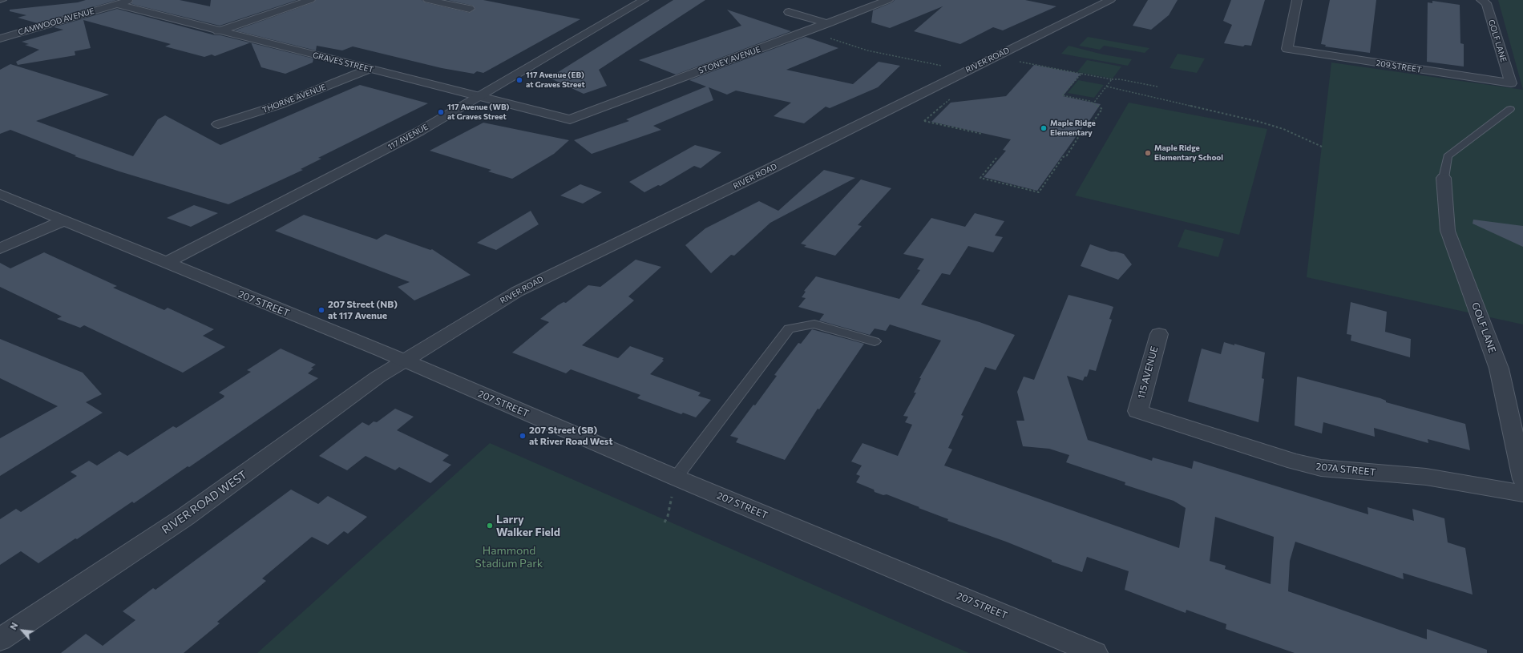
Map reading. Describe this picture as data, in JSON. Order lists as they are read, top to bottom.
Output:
{
  "streets": {
    "street": [
      "CAMWOOD AVENUE",
      "GOLF LANE",
      "STONEY AVENUE",
      "RIVER ROAD",
      "GRAVES STREET",
      "209 STREET",
      "THORNE AVENUE",
      "117 AVENUE",
      "207 STREET",
      "115 AVENUE",
      "207A STREET",
      "RIVER ROAD WEST"
    ]
  },
  "crossings": [
    ["CAMWOOD AVENUE", "GRAVES STREET"],
    ["GOLF LANE", "209 STREET"],
    ["STONEY AVENUE", "GRAVES STREET"],
    ["RIVER ROAD", "207 STREET"],
    ["RIVER ROAD", "RIVER ROAD WEST"],
    ["GRAVES STREET", "THORNE AVENUE"],
    ["GRAVES STREET", "117 AVENUE"],
    ["117 AVENUE", "207 STREET"],
    ["207 STREET", "RIVER ROAD WEST"],
    ["115 AVENUE", "207A STREET"]
  ],
  "parks": ["Hammond Stadium Park"],
  "places": [
    "117 Avenue (EB) at Graves Street",
    "117 Avenue (WB) at Graves Street",
    "Maple Ridge Elementary",
    "Maple Ridge Elementary School",
    "207 Street (NB) at 117 Avenue",
    "207 Street (SB) at River Road West",
    "Larry Walker Field"
  ],
  "north": "top left"
}
